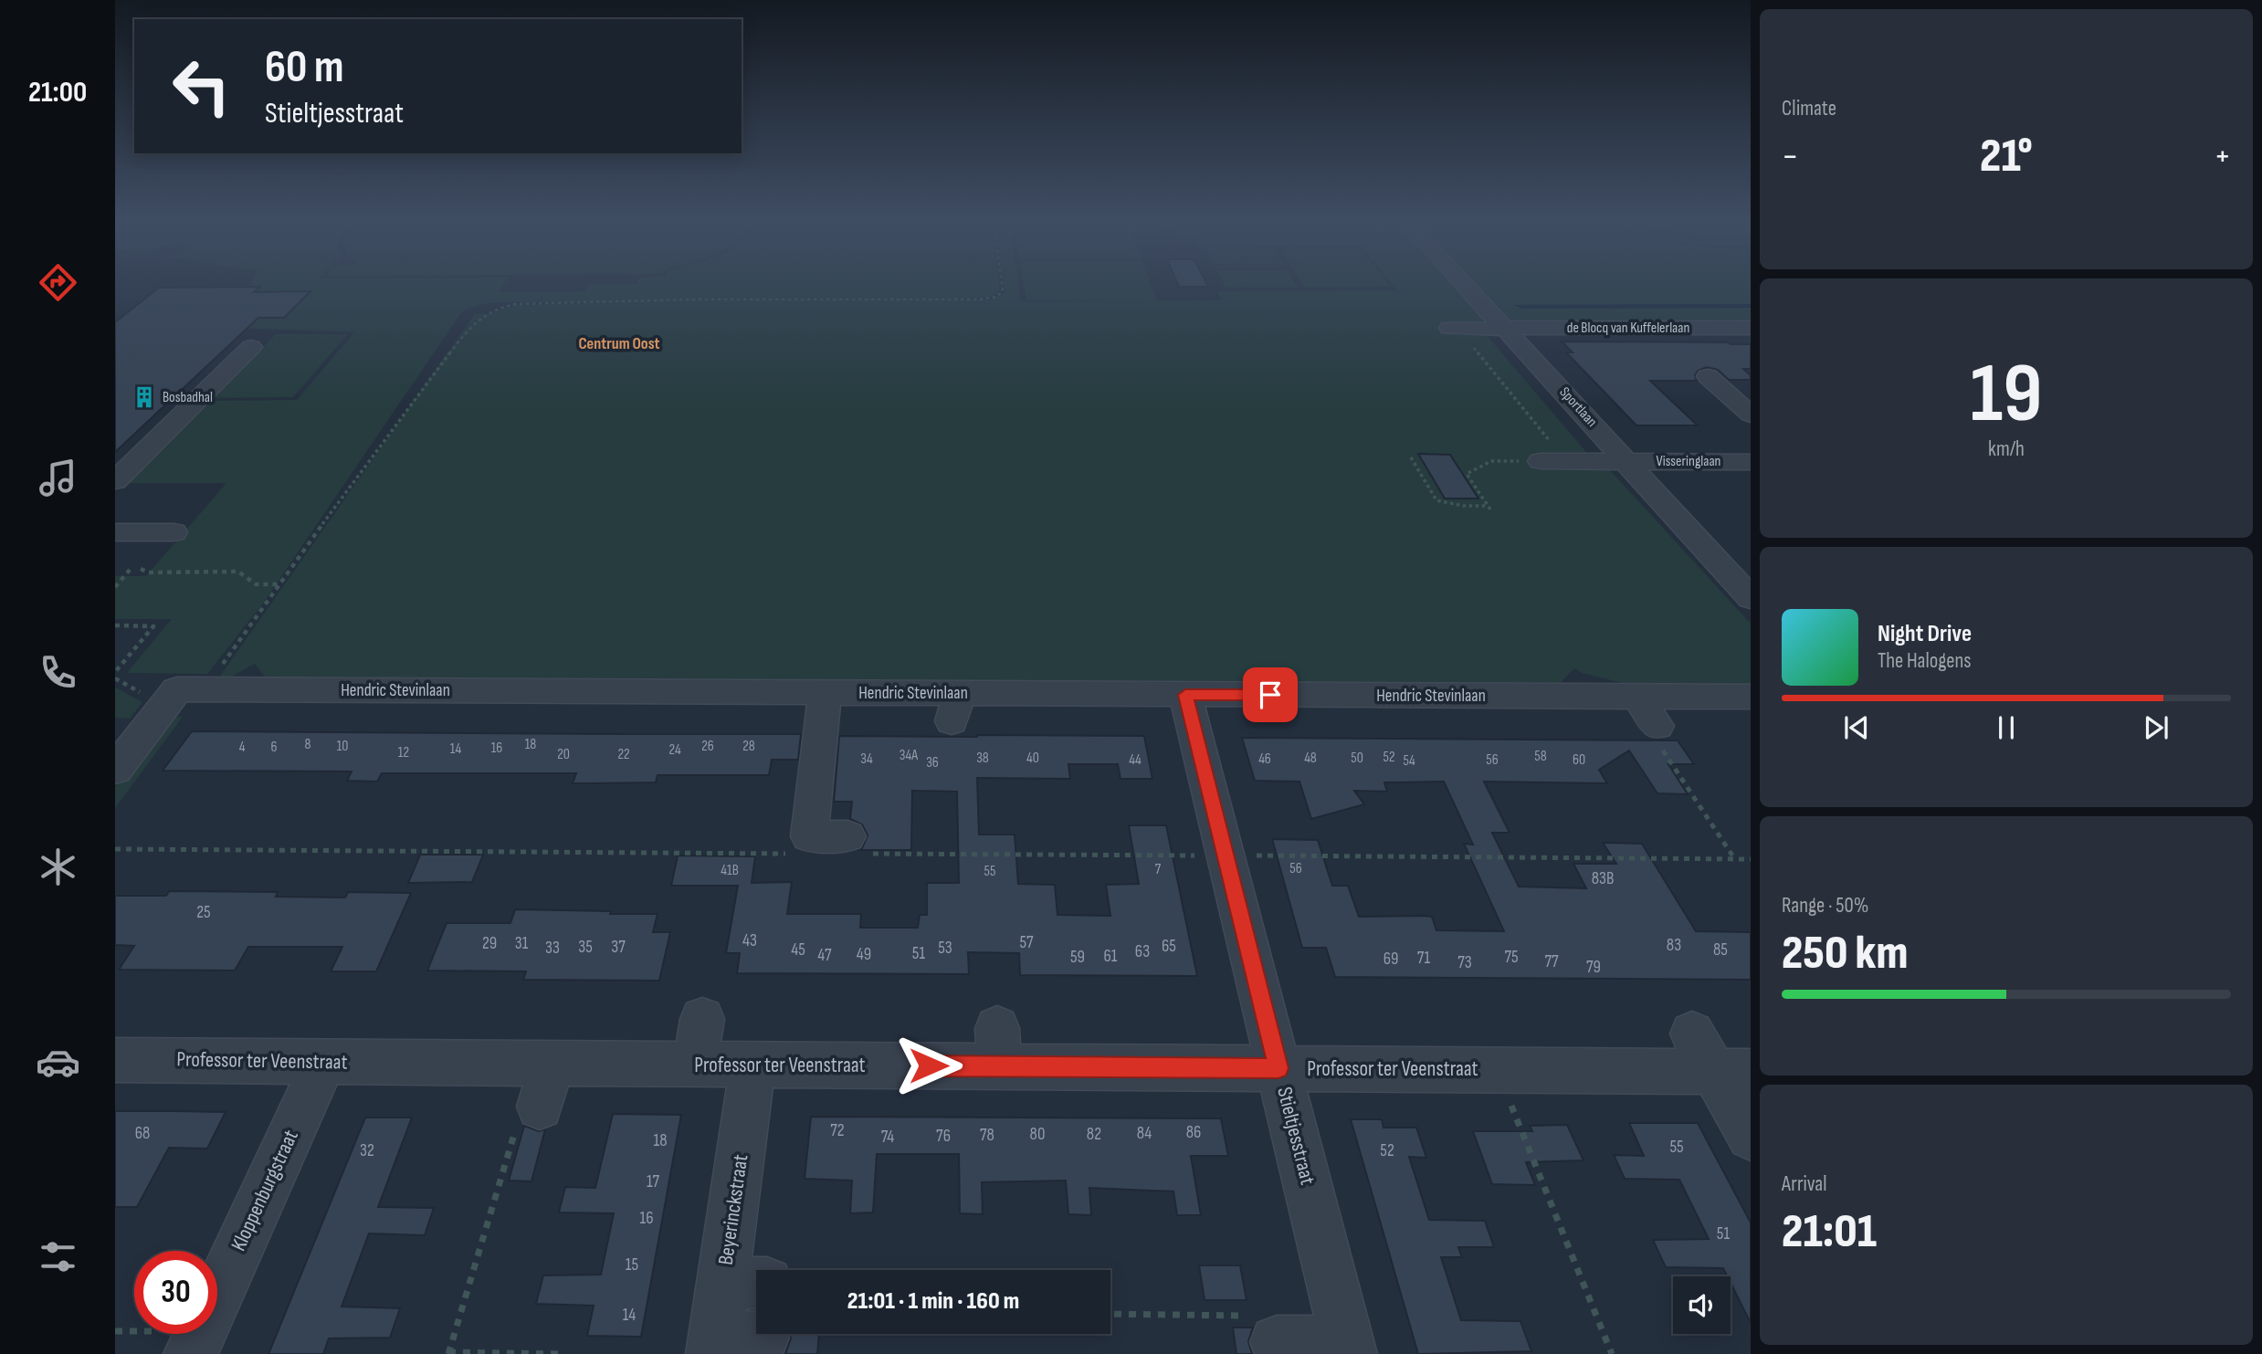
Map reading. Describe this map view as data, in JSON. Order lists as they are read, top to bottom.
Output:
{
  "streets": {
    "street": [
      "de Blocq van Kuffelerlaan",
      "Sportlaan",
      "Visseringlaan",
      "Hendric Stevinlaan",
      "Professor ter Veenstraat",
      "Stieltjesstraat",
      "Kloppenburgstraat",
      "Beyerinckstraat"
    ]
  },
  "crossings": [
    ["de Blocq van Kuffelerlaan", "Sportlaan"],
    ["Sportlaan", "Visseringlaan"],
    ["Hendric Stevinlaan", "Stieltjesstraat"],
    ["Professor ter Veenstraat", "Stieltjesstraat"],
    ["Professor ter Veenstraat", "Kloppenburgstraat"],
    ["Professor ter Veenstraat", "Beyerinckstraat"]
  ],
  "districts": ["Centrum Oost"],
  "places": {
    "building": ["Bosbadhal"]
  },
  "house_numbers": [
    "8",
    "18",
    "10",
    "26",
    "28",
    "4",
    "6",
    "16",
    "14",
    "24",
    "12",
    "20",
    "22",
    "34A",
    "58",
    "52",
    "38",
    "40",
    "48",
    "50",
    "34",
    "46",
    "44",
    "56",
    "60",
    "54",
    "36",
    "56",
    "7",
    "41B",
    "55",
    "83B",
    "25",
    "43",
    "57",
    "29",
    "31",
    "83",
    "65",
    "35",
    "37",
    "33",
    "53",
    "45",
    "85",
    "63",
    "51",
    "49",
    "47",
    "61",
    "59",
    "75",
    "71",
    "69",
    "77",
    "73",
    "79",
    "72",
    "86",
    "68",
    "84",
    "80",
    "82",
    "78",
    "76",
    "74",
    "18",
    "55",
    "32",
    "52",
    "17",
    "16",
    "51",
    "15",
    "14"
  ],
  "page": {
    "tabs": "21:00",
    "tile": [
      "Climate",
      ["19", "km/h"],
      ["Range · 50%", "250 km"],
      ["Arrival", "21:01"]
    ],
    "turn": ["60 m", "Stieltjesstraat"],
    "heat": ["−", "21°", "+"],
    "song": ["Night Drive", "The Halogens"],
    "limit": "30",
    "trip": "21:01 · 1 min · 160 m"
  }
}
